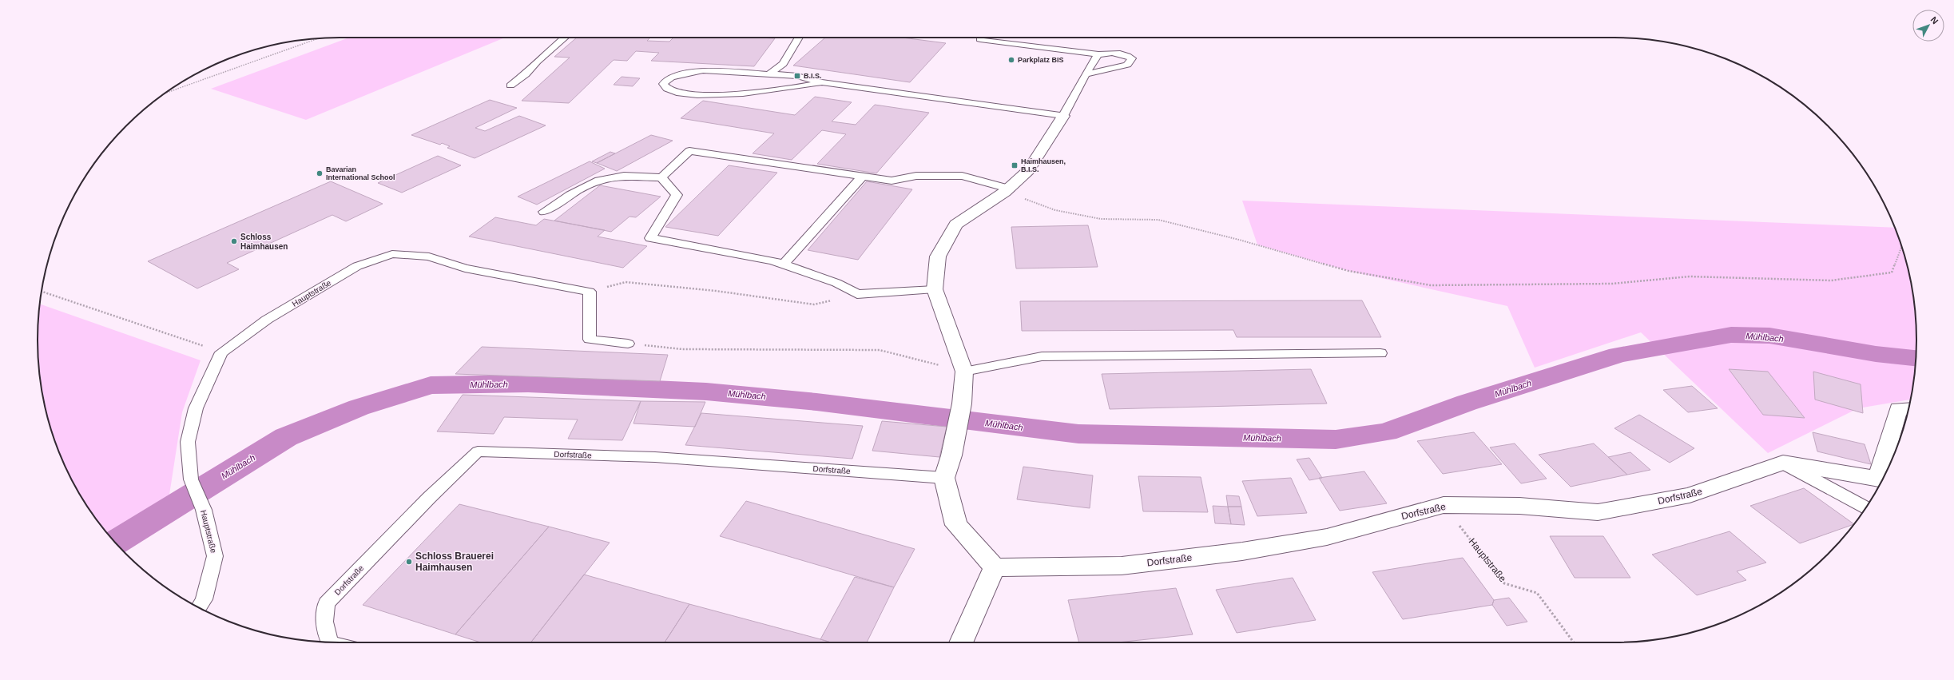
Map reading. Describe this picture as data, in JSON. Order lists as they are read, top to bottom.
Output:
{
  "streets": {
    "street": ["Dorfstraße"],
    "lane": ["Hauptstraße"]
  },
  "crossings": [
    ["Hauptstraße", "Dorfstraße"]
  ],
  "water": ["Mühlbach"],
  "places": {
    "other": [
      "Parkplatz BIS",
      "Bavarian International School",
      "Schloss Haimhausen",
      "Schloss Brauerei Haimhausen"
    ],
    "transit": ["B.I.S.", "Haimhausen, B.I.S."]
  },
  "north": "top right"
}
